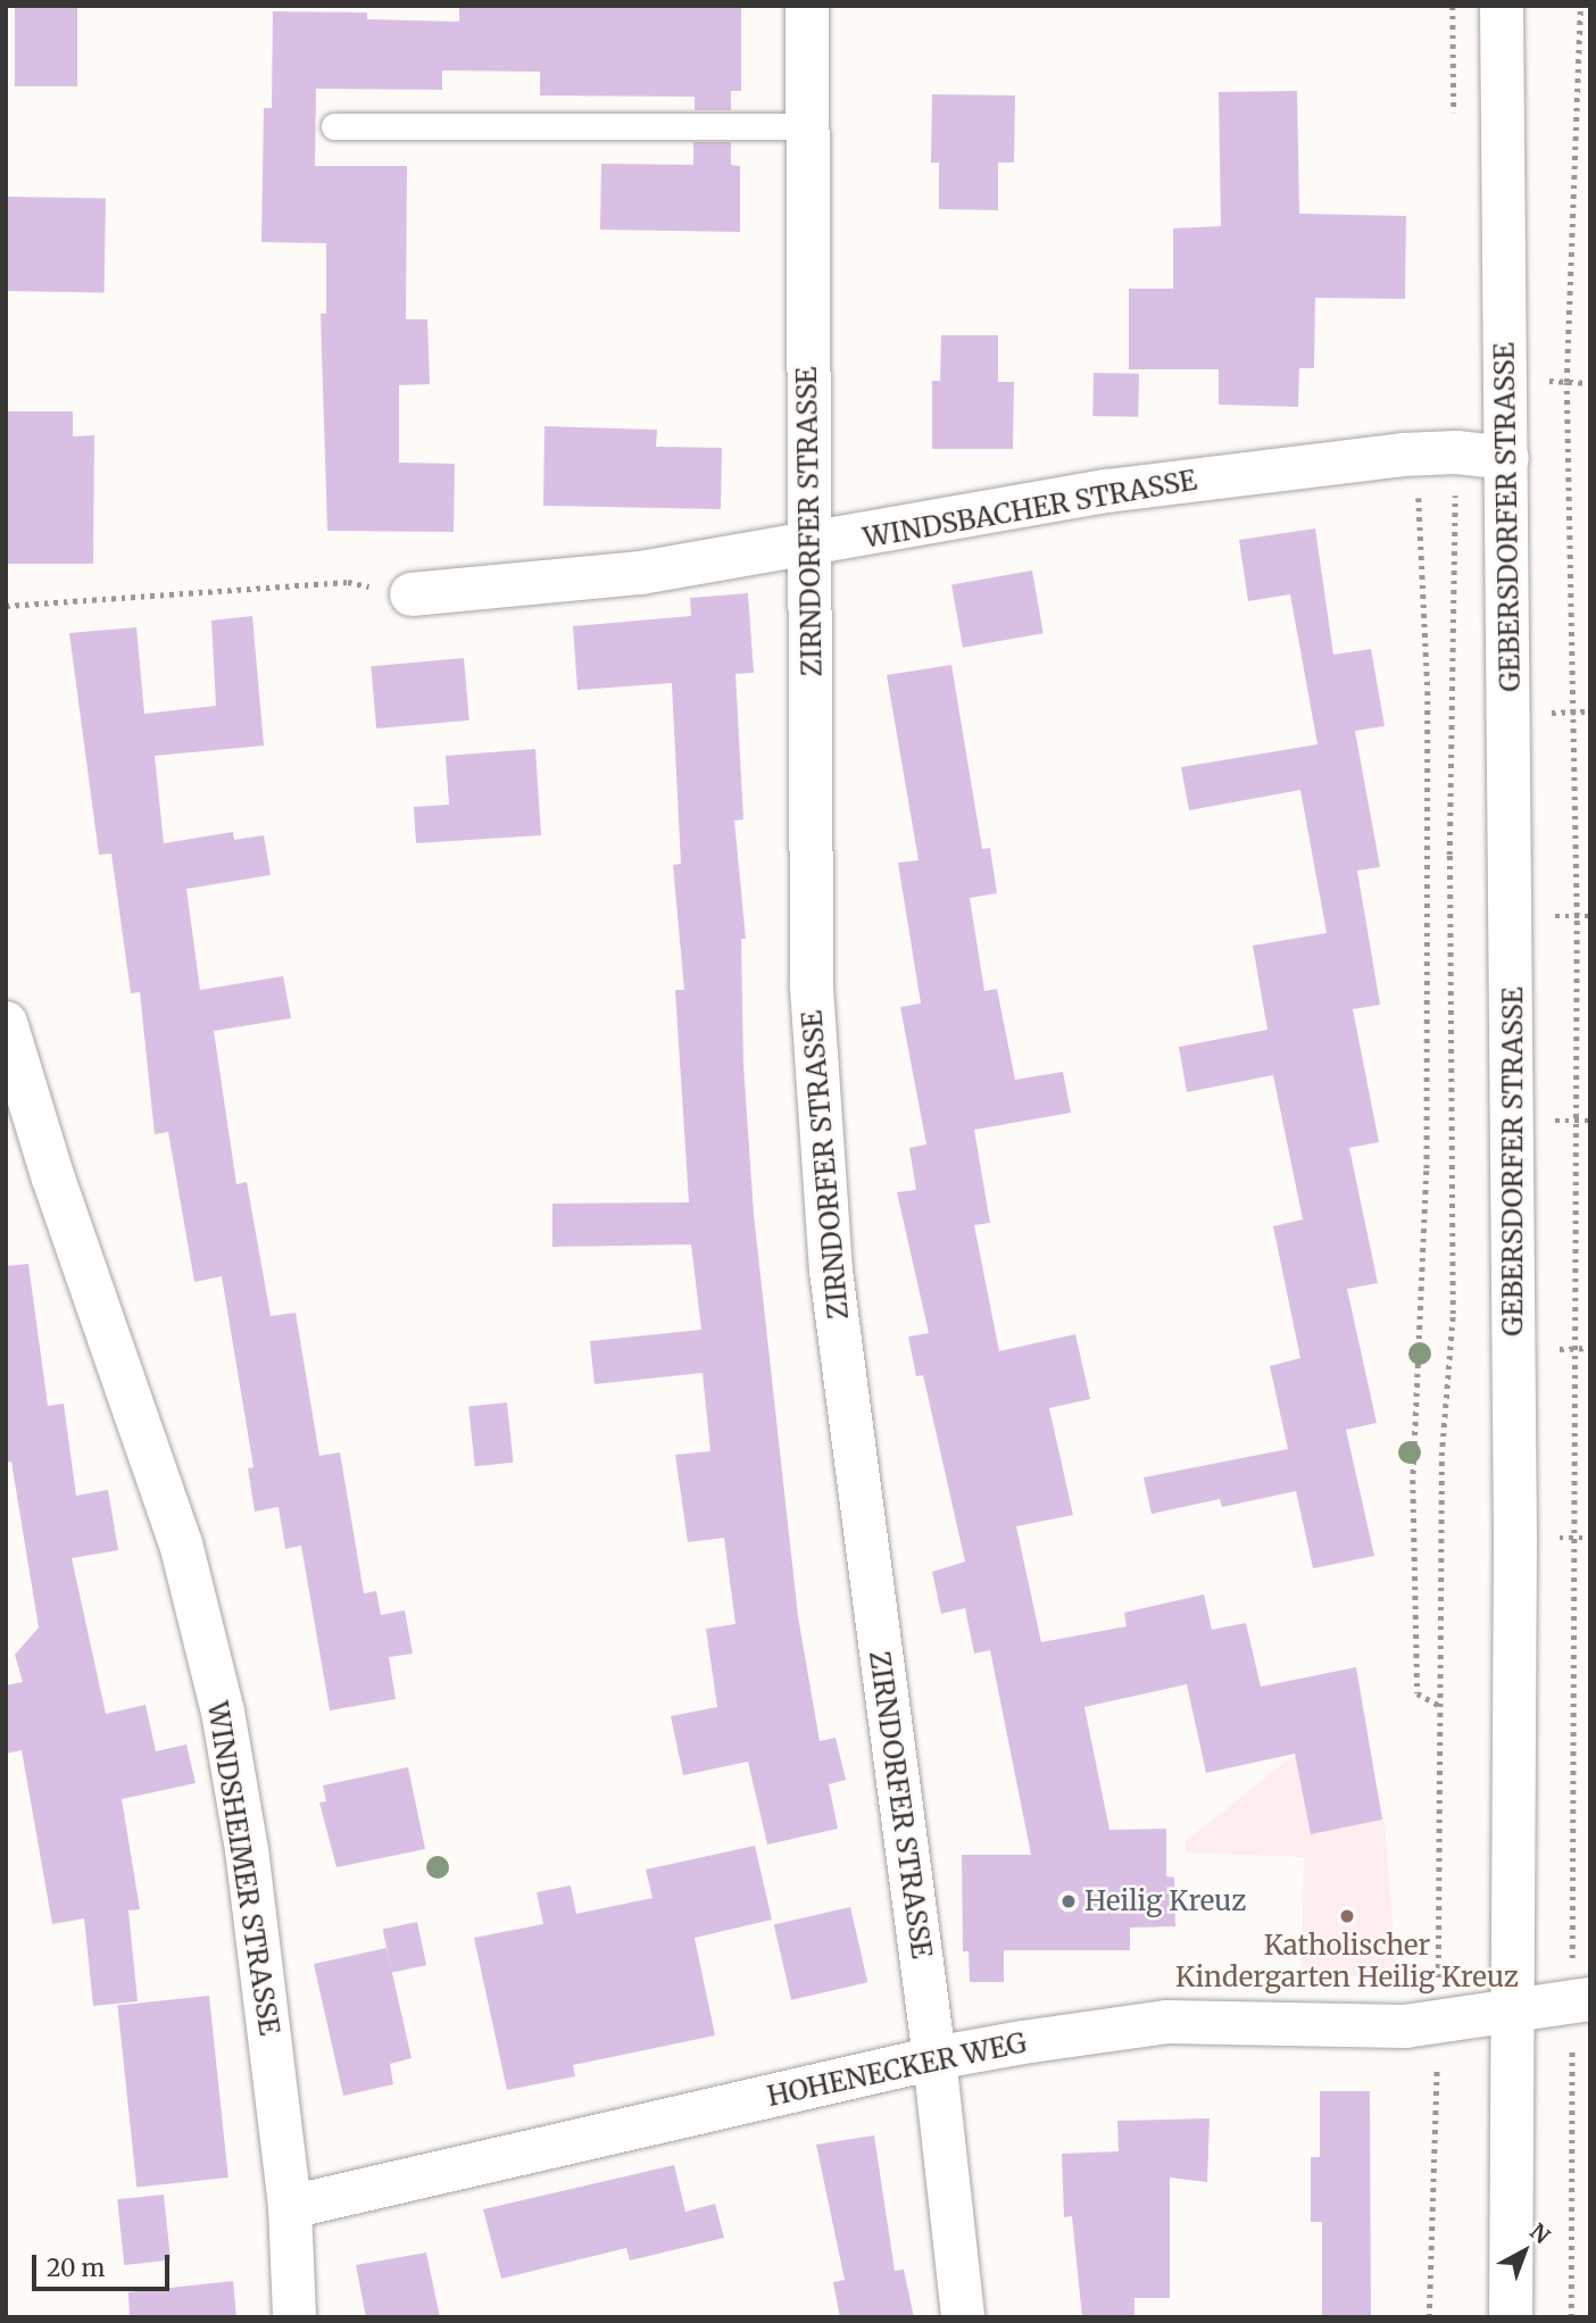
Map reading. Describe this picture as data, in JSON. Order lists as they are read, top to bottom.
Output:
{
  "streets": {
    "street": [
      "WINDSBACHER STRASSE",
      "GEBERSDORFER STRASSE",
      "ZIRNDORFER STRASSE",
      "WINDSHEIMER STRASSE",
      "HOHENECKER WEG"
    ]
  },
  "crossings": [
    ["WINDSBACHER STRASSE", "GEBERSDORFER STRASSE"],
    ["WINDSBACHER STRASSE", "ZIRNDORFER STRASSE"],
    ["GEBERSDORFER STRASSE", "HOHENECKER WEG"],
    ["ZIRNDORFER STRASSE", "HOHENECKER WEG"],
    ["WINDSHEIMER STRASSE", "HOHENECKER WEG"]
  ],
  "places": ["Heilig Kreuz", "Katholischer Kindergarten Heilig Kreuz"],
  "scale_bar": "20 m",
  "north": "top right"
}
